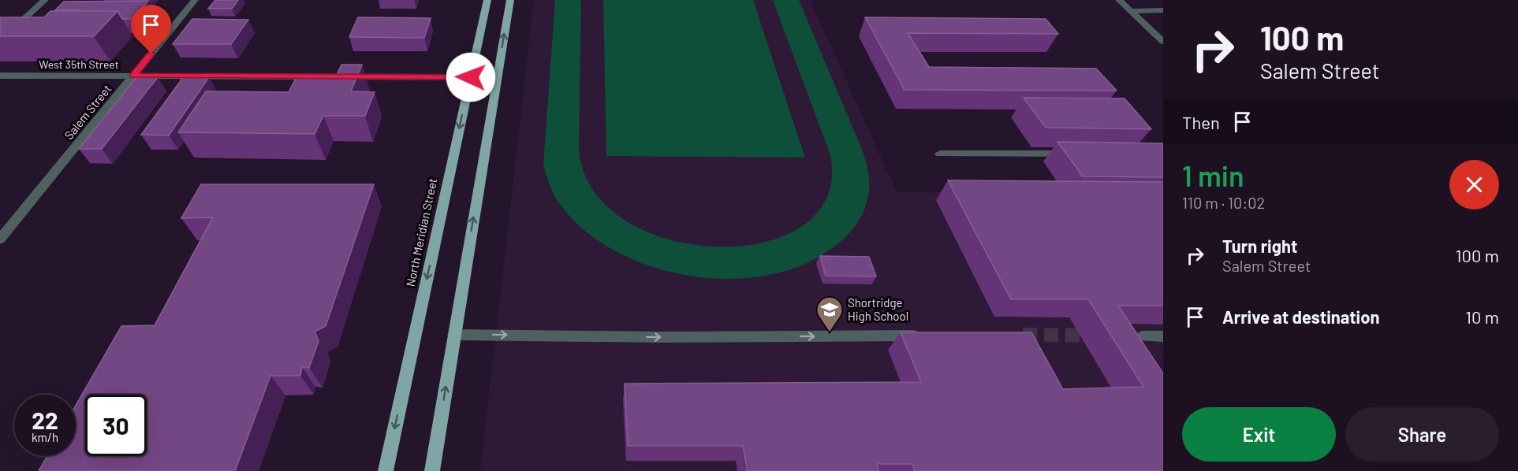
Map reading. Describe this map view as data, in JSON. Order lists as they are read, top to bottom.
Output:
{
  "streets": {
    "main road": ["North Meridian Street"],
    "street": ["West 35th Street", "Salem Street"]
  },
  "crossings": [
    ["West 35th Street", "Salem Street"],
    ["West 35th Street", "North Meridian Street"]
  ],
  "places": {
    "school or university": ["Shortridge High School"]
  },
  "page": {
    "turn": ["100 m", "Salem Street"],
    "then": "Then",
    "heading": ["1 min", "110 m · 10:02"],
    "list": [
      {
        "name": "Turn right",
        "note": "Salem Street",
        "value": "100 m"
      },
      {
        "name": "Arrive at destination",
        "value": "10 m"
      }
    ],
    "speed": "22 km/h",
    "limit": "30",
    "buttons": ["Exit", "Share"]
  }
}
